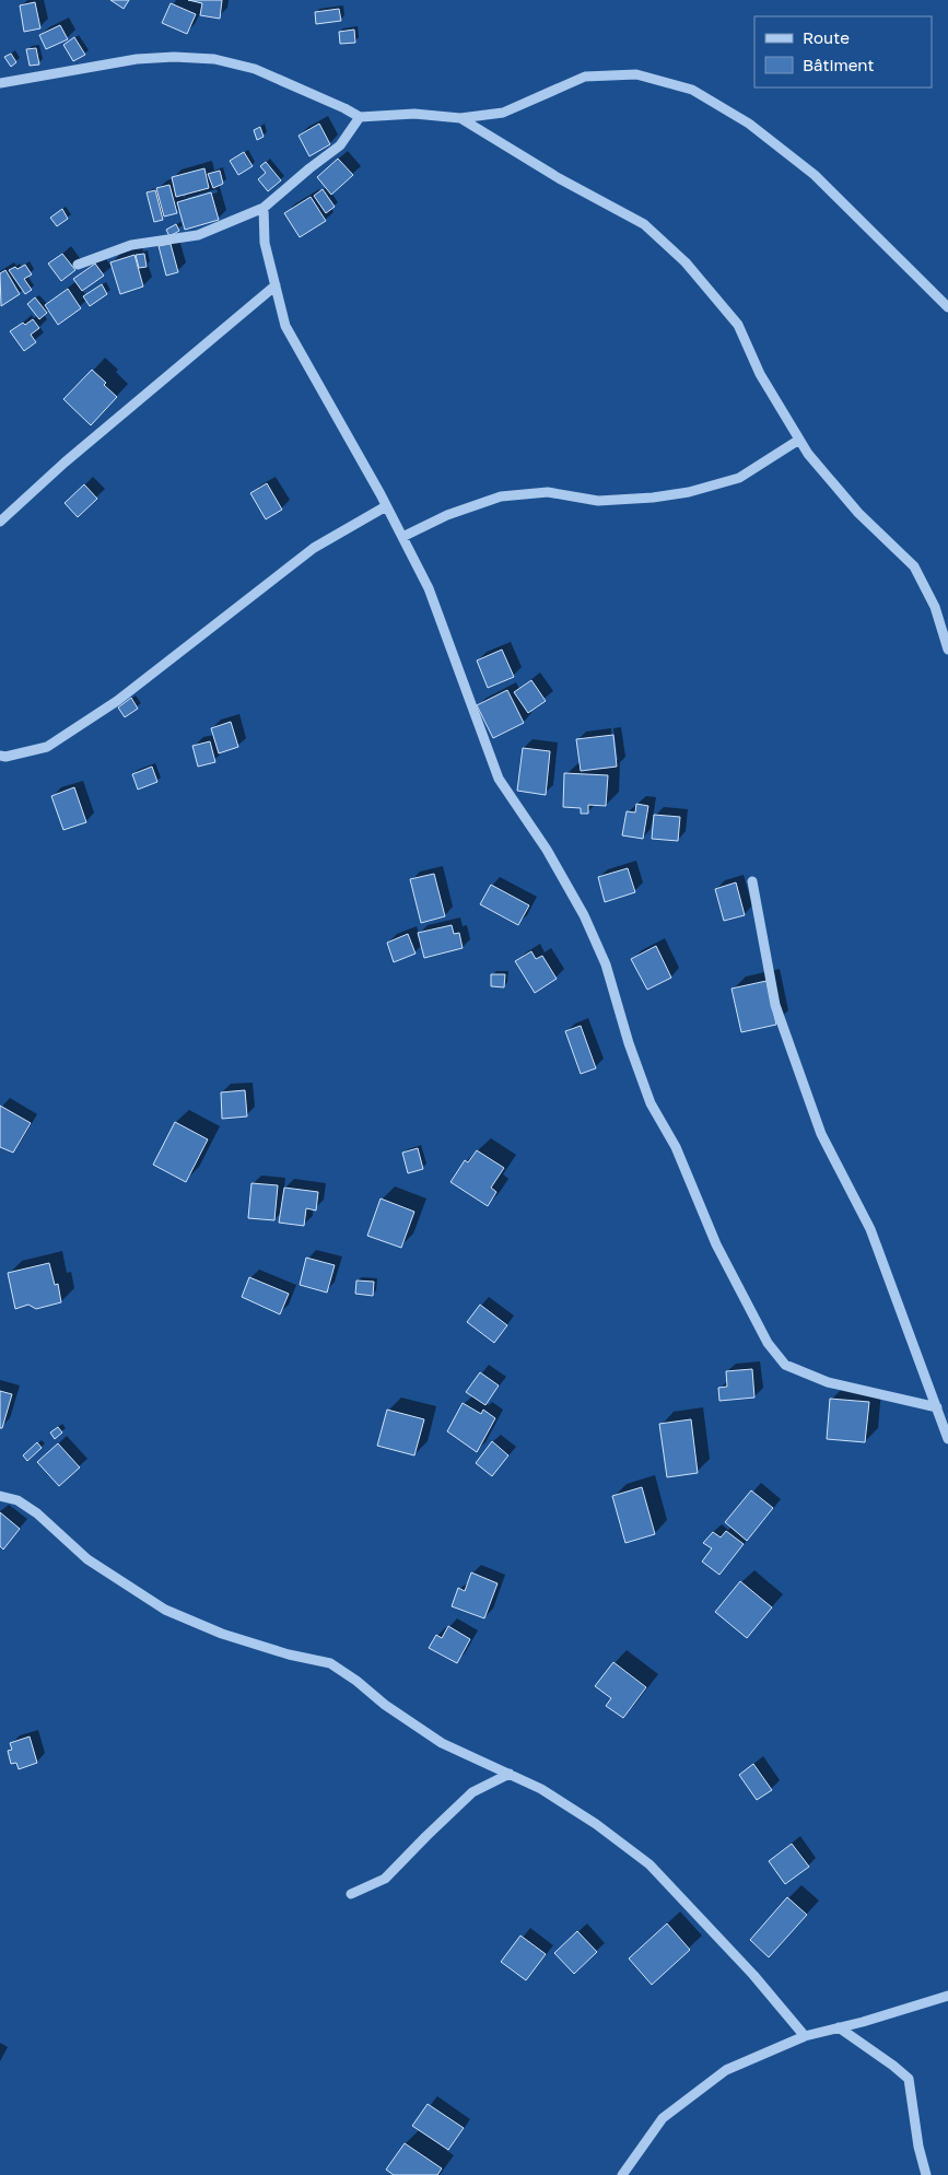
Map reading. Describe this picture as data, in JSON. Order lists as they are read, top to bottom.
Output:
{
  "legend": ["Route", "Bâtiment"]
}
